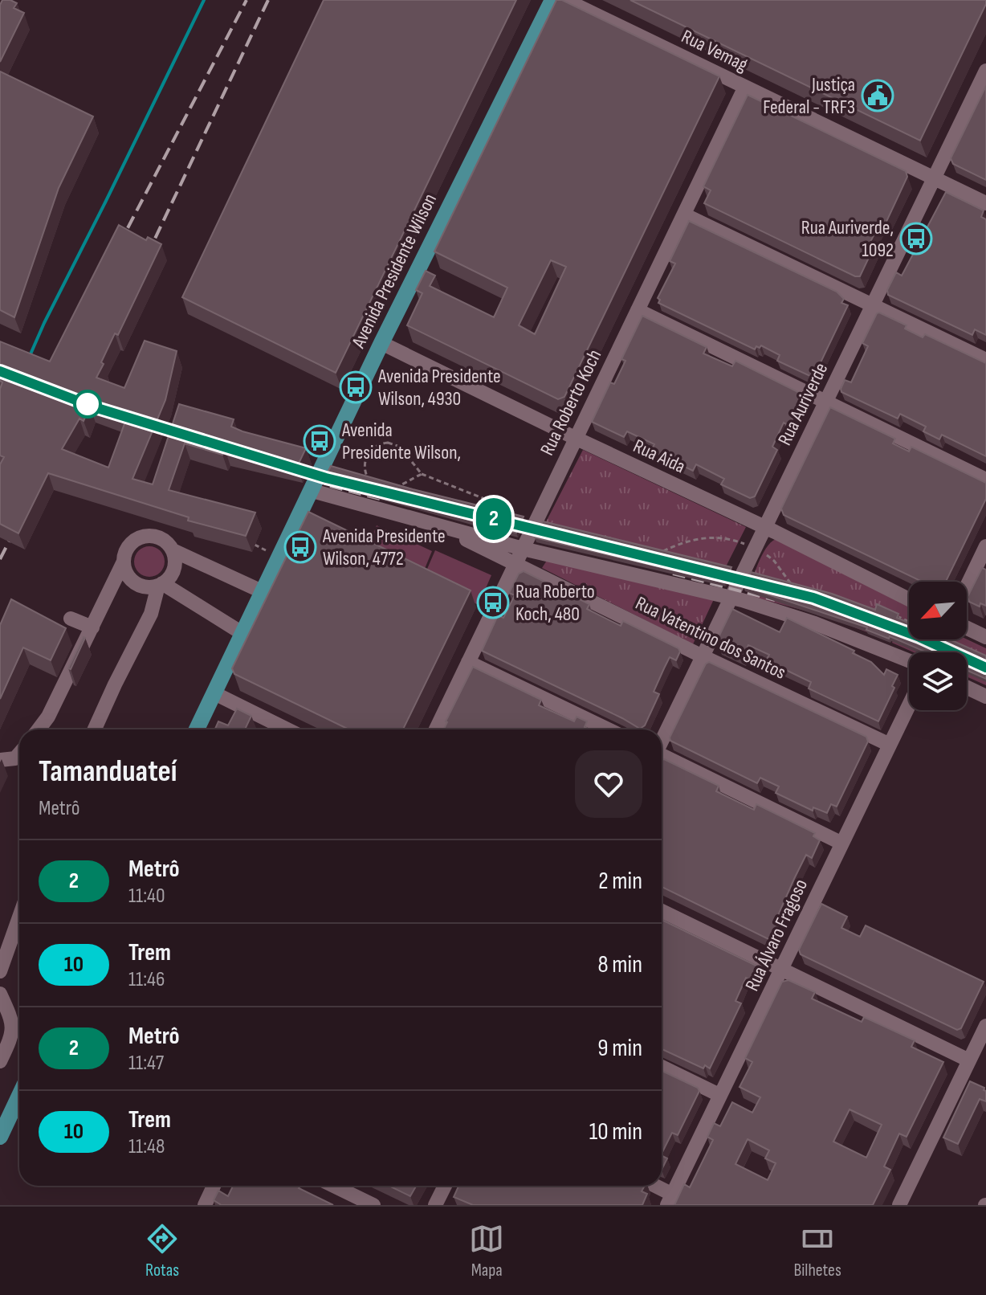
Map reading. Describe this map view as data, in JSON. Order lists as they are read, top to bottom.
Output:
{
  "streets": {
    "main road": ["Avenida Presidente Wilson"],
    "street": [
      "Rua Vemag",
      "Rua Roberto Koch",
      "Rua Auriverde",
      "Rua Aida",
      "Rua Vatentino dos Santos",
      "Rua Álvaro Fragoso"
    ]
  },
  "crossings": [
    ["Rua Vemag", "Rua Roberto Koch"],
    ["Rua Vemag", "Rua Auriverde"],
    ["Avenida Presidente Wilson", "Rua Aida"],
    ["Rua Roberto Koch", "Rua Aida"],
    ["Rua Roberto Koch", "Rua Vatentino dos Santos"],
    ["Rua Auriverde", "Rua Aida"],
    ["Rua Auriverde", "Rua Vatentino dos Santos"],
    ["Rua Vatentino dos Santos", "Rua Álvaro Fragoso"]
  ],
  "places": {
    "public building": ["Justiça Federal - TRF3"],
    "bus stop": [
      "Rua Auriverde, 1092",
      "Avenida Presidente Wilson, 4930",
      "Avenida Presidente Wilson,",
      "Avenida Presidente Wilson, 4772",
      "Rua Roberto Koch, 480"
    ]
  },
  "lines": ["metro line 2"],
  "north": "bottom left",
  "page": {
    "on_map": "2",
    "heading": ["Tamanduateí", "Metrô"],
    "list": [
      {
        "mark": "2",
        "name": "Metrô",
        "note": "11:40",
        "value": "2 min"
      },
      {
        "mark": "10",
        "name": "Trem",
        "note": "11:46",
        "value": "8 min"
      },
      {
        "mark": "2",
        "name": "Metrô",
        "note": "11:47",
        "value": "9 min"
      },
      {
        "mark": "10",
        "name": "Trem",
        "note": "11:48",
        "value": "10 min"
      }
    ],
    "tabs": ["Rotas", "Mapa", "Bilhetes"]
  }
}
